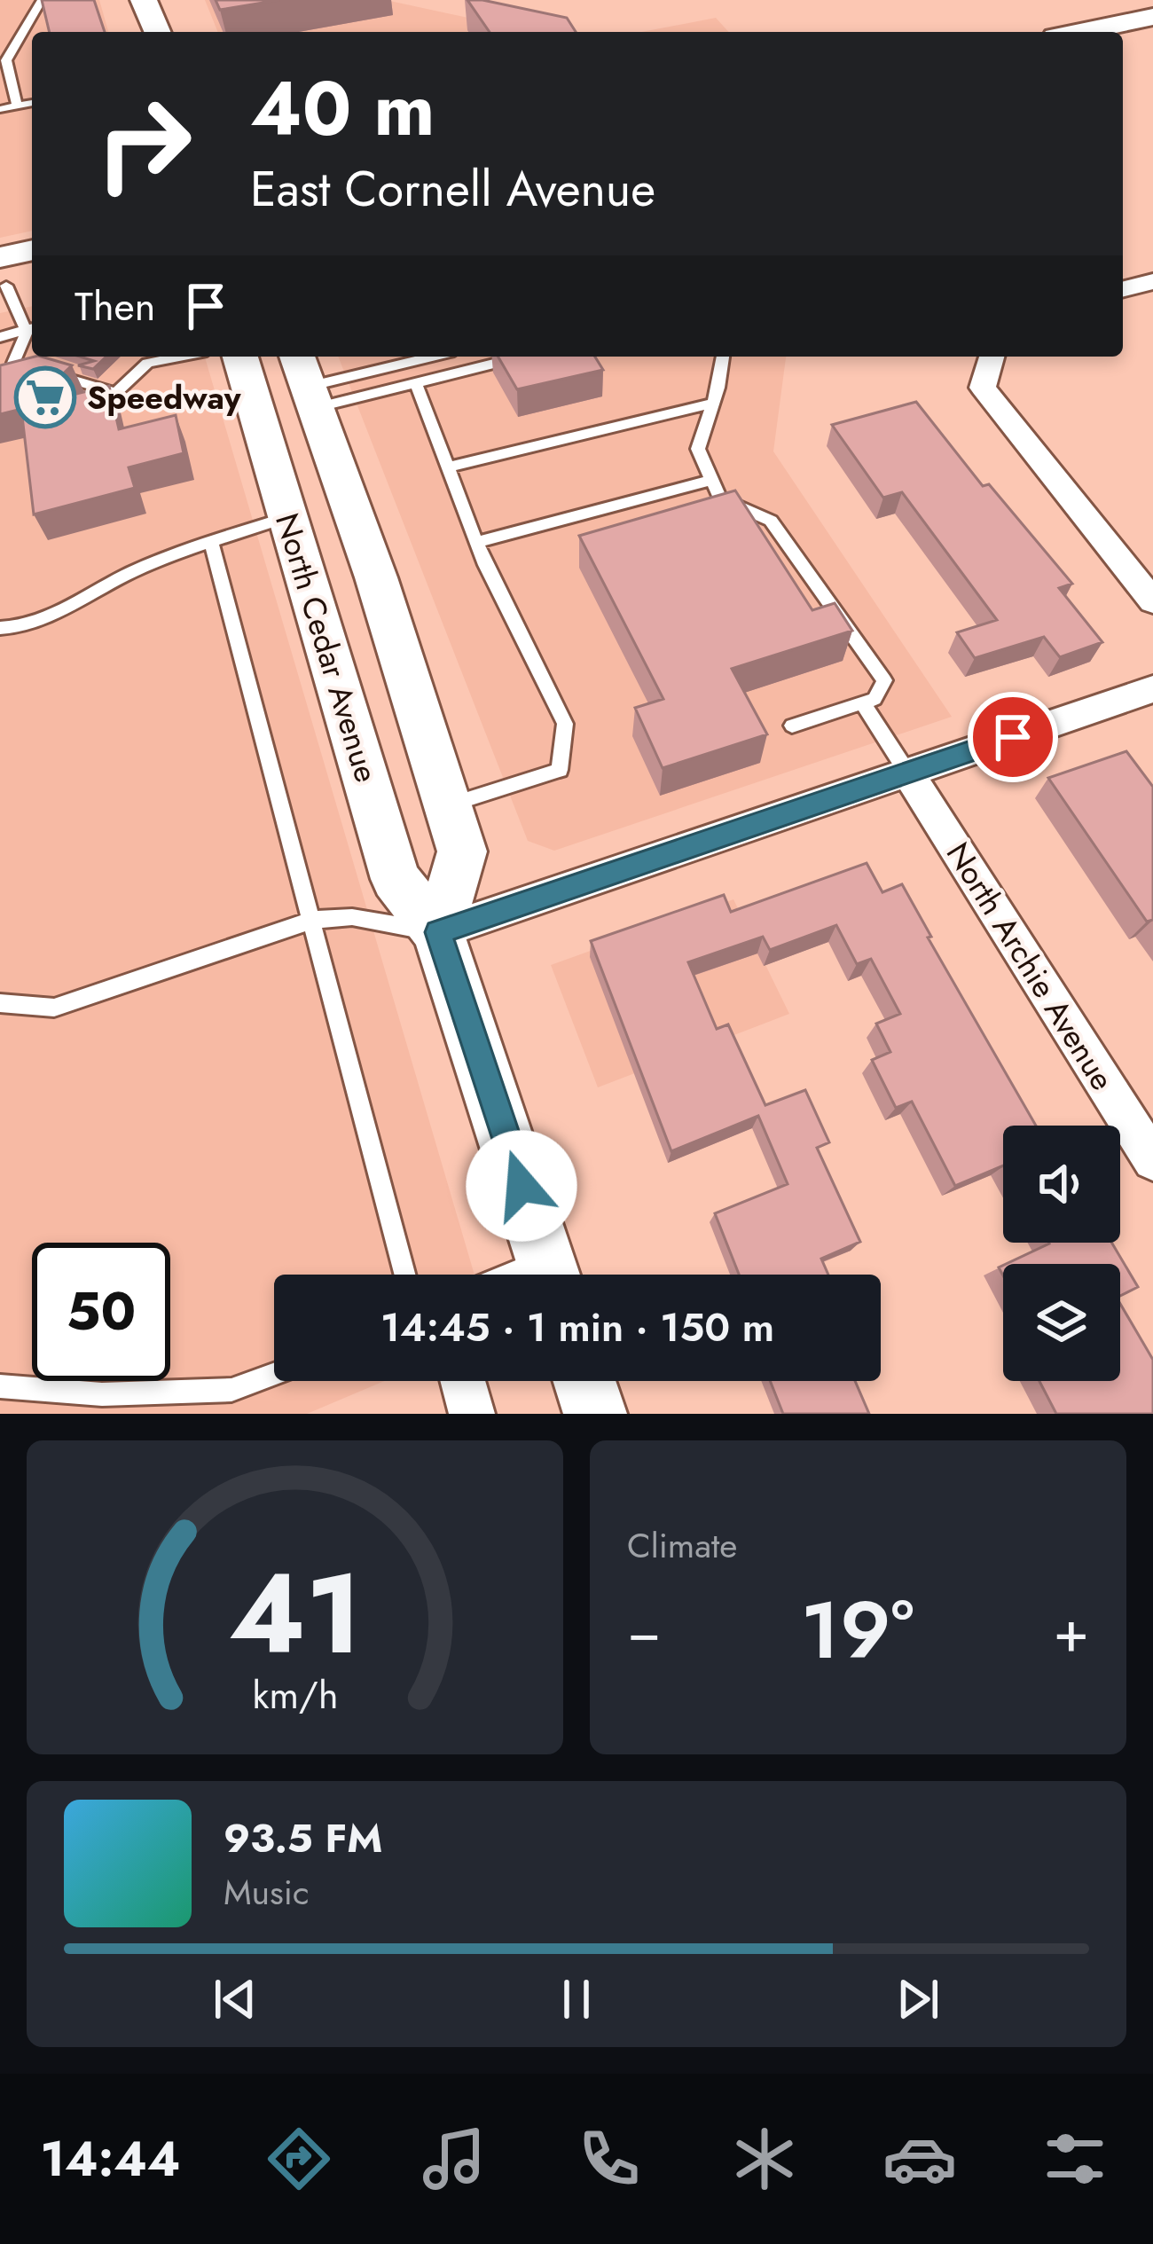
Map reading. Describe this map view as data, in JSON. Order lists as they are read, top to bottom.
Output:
{
  "streets": {
    "main road": ["North Cedar Avenue"],
    "street": ["North Archie Avenue"]
  },
  "places": {
    "supermarket": ["Speedway"]
  },
  "page": {
    "turn": ["40 m", "East Cornell Avenue"],
    "then": "Then",
    "limit": "50",
    "trip": "14:45 · 1 min · 150 m",
    "tile": "Climate",
    "heat": ["−", "19°", "+"],
    "song": ["93.5 FM", "Music"],
    "tabs": "14:44",
    "gauge": ["41", "km/h"]
  }
}
